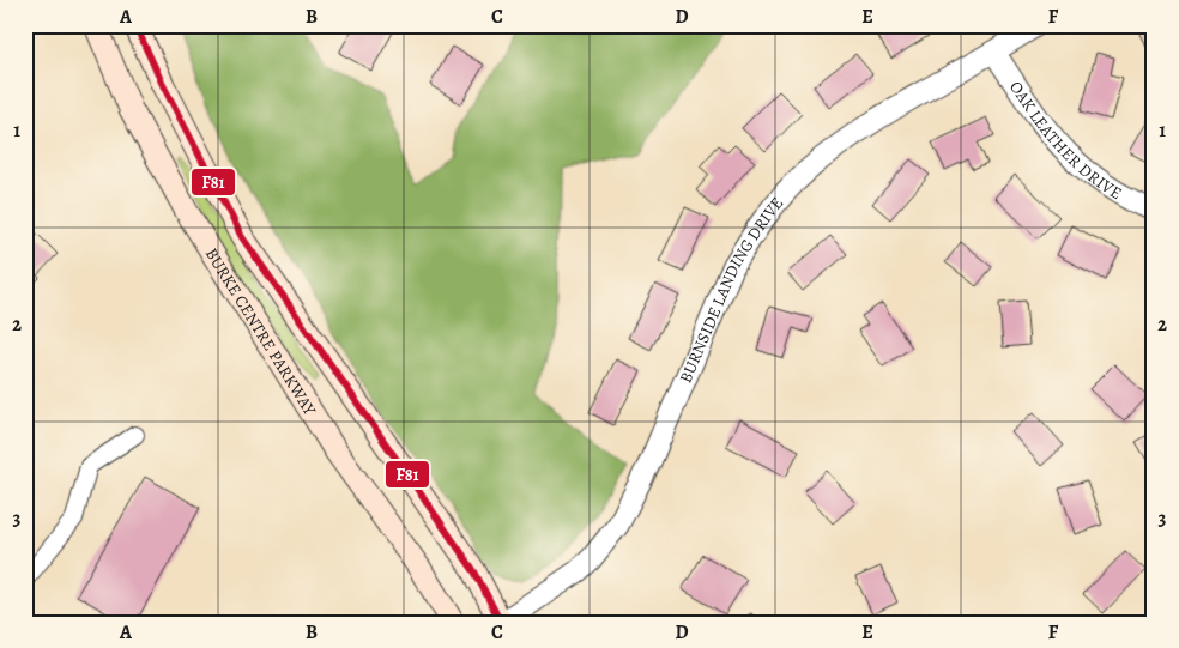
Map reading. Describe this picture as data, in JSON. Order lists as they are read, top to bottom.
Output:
{
  "streets": {
    "main road": ["BURKE CENTRE PARKWAY"],
    "street": ["OAK LEATHER DRIVE", "BURNSIDE LANDING DRIVE"]
  },
  "crossings": [
    ["OAK LEATHER DRIVE", "BURNSIDE LANDING DRIVE"],
    ["BURNSIDE LANDING DRIVE", "BURKE CENTRE PARKWAY"]
  ],
  "lines": ["transit line F81"],
  "grid": {
    "columns": [
      "A",
      "B",
      "C",
      "D",
      "E",
      "F"
    ],
    "rows": ["1", "2", "3"]
  }
}
